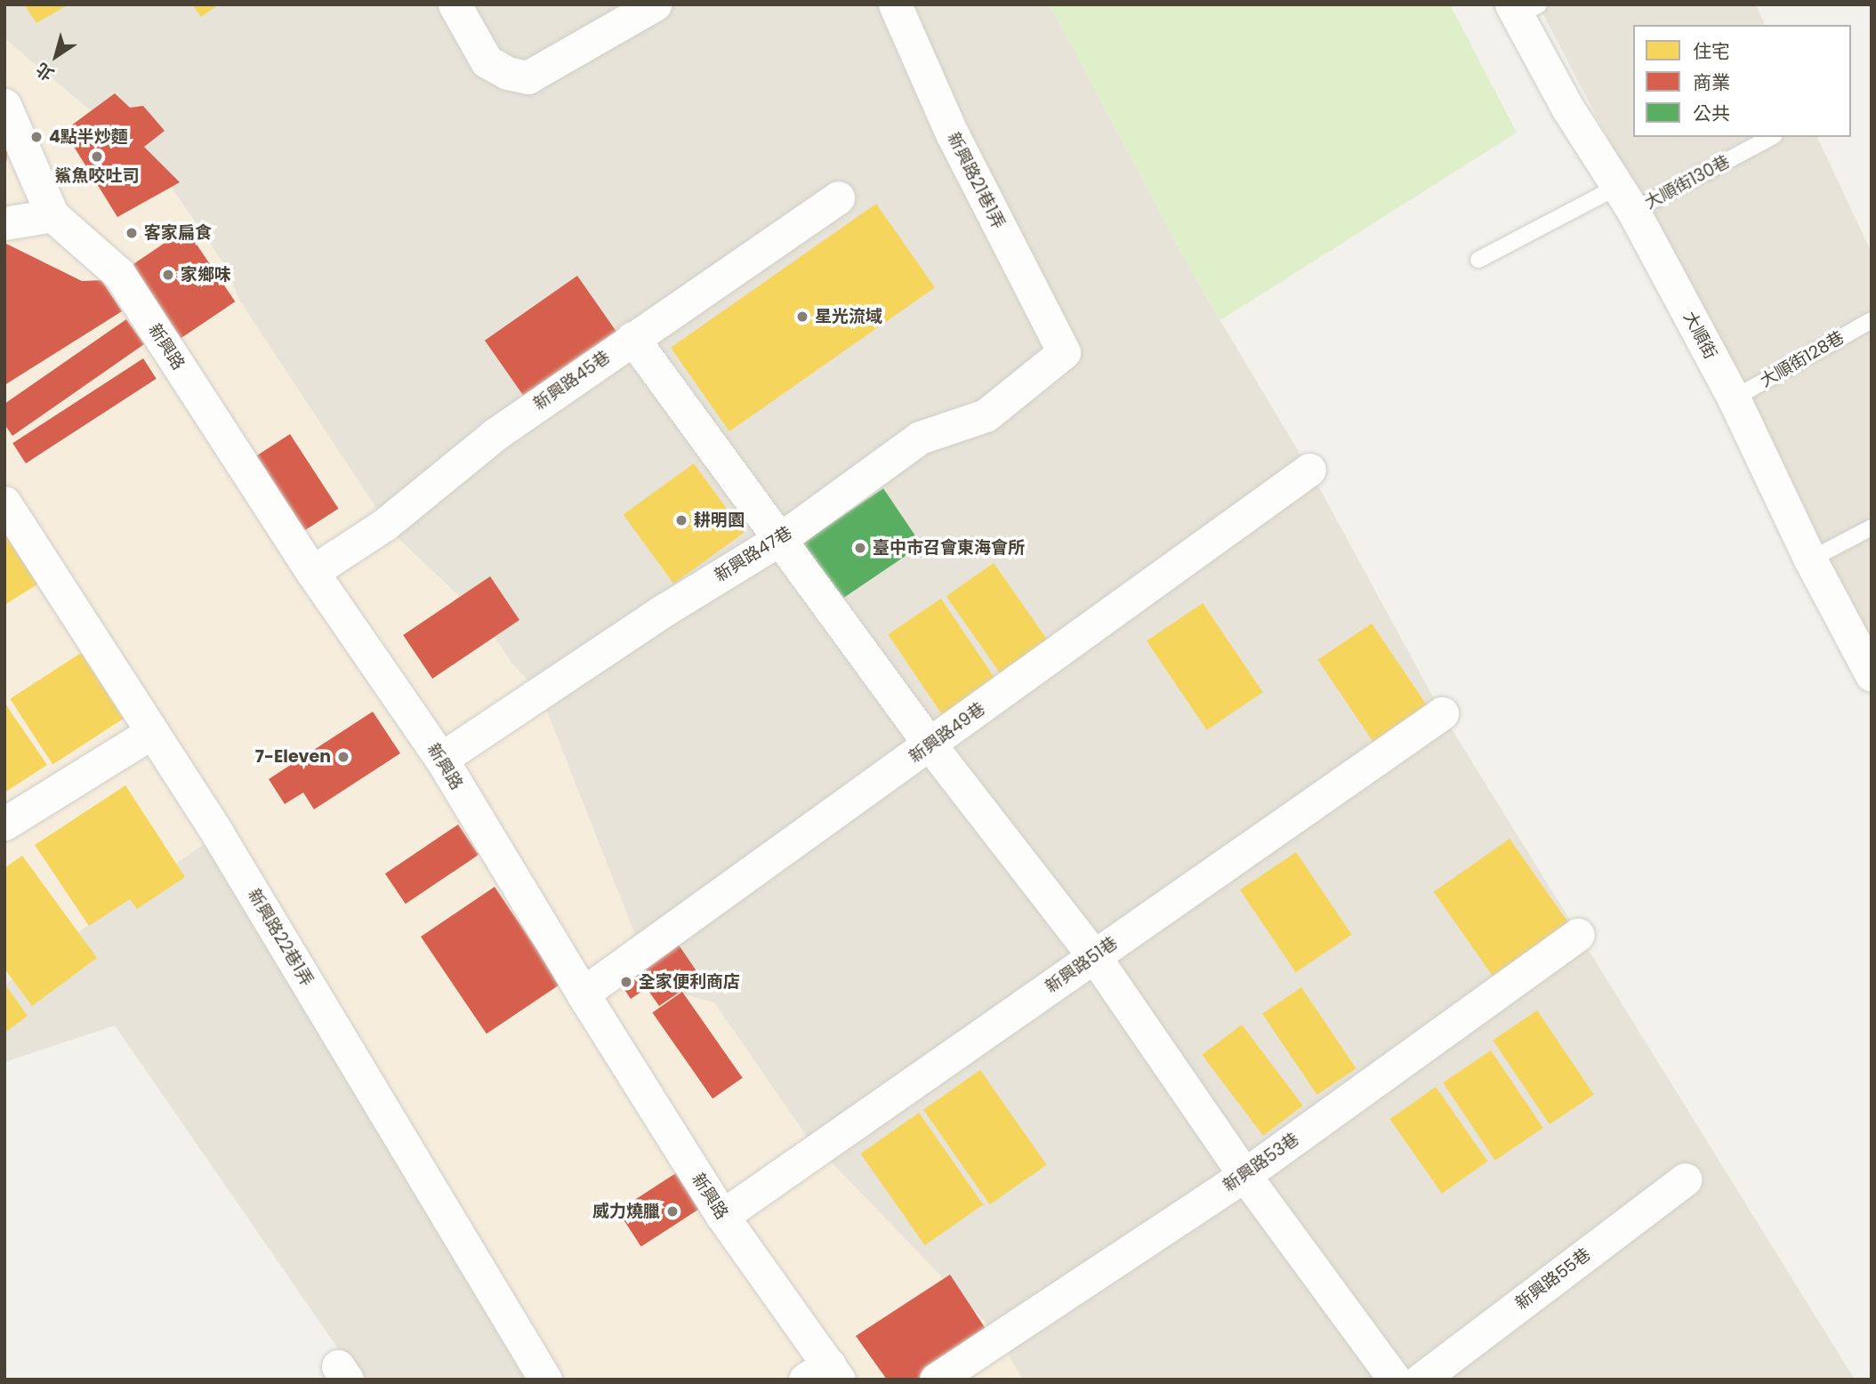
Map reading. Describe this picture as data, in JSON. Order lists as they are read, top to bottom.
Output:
{
  "streets": {
    "street": [
      "新興路21巷1弄",
      "大順街",
      "新興路",
      "新興路45巷",
      "新興路47巷",
      "新興路49巷",
      "新興路22巷1弄",
      "新興路51巷",
      "新興路53巷",
      "新興路55巷"
    ],
    "lane": ["大順街130巷", "大順街128巷"]
  },
  "crossings": [
    ["新興路21巷1弄", "新興路47巷"],
    ["大順街130巷", "大順街"],
    ["大順街", "大順街128巷"],
    ["新興路", "新興路45巷"],
    ["新興路", "新興路47巷"],
    ["新興路", "新興路49巷"],
    ["新興路", "新興路51巷"]
  ],
  "places": [
    "4點半炒麵",
    "鯊魚咬吐司",
    "客家扁食",
    "家鄉味",
    "星光流域",
    "耕明園",
    "臺中市召會東海會所",
    "7-Eleven",
    "全家便利商店",
    "威力燒臘"
  ],
  "legend": ["住宅", "商業", "公共"],
  "north": "bottom left"
}
